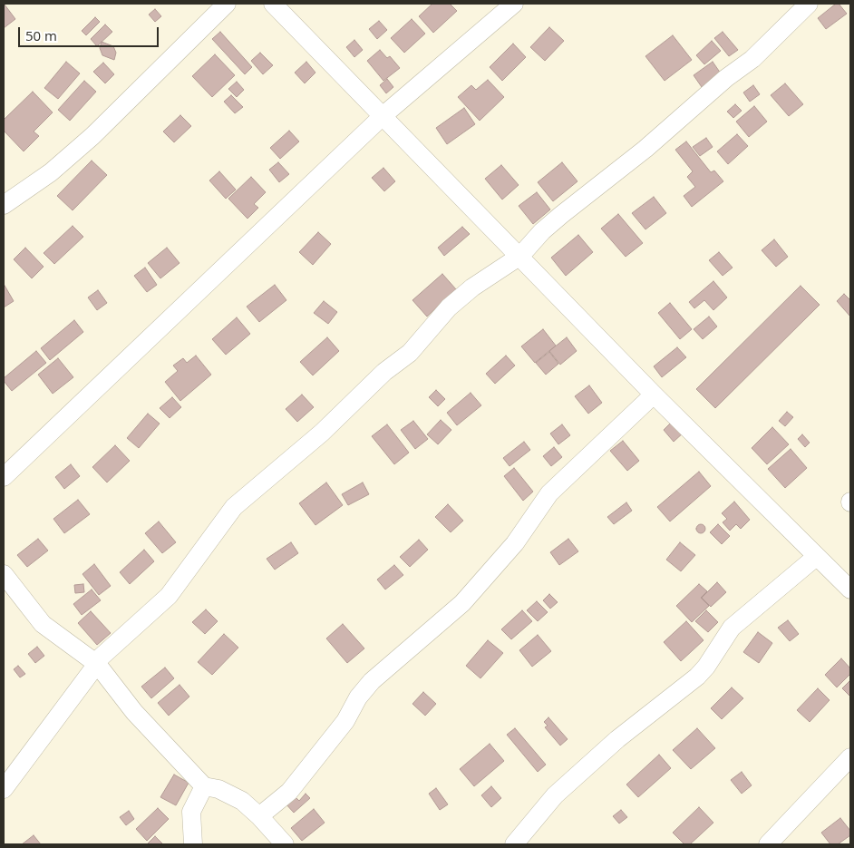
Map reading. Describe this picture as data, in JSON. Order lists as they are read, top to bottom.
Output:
{
  "scale_bar": "50 m"
}
